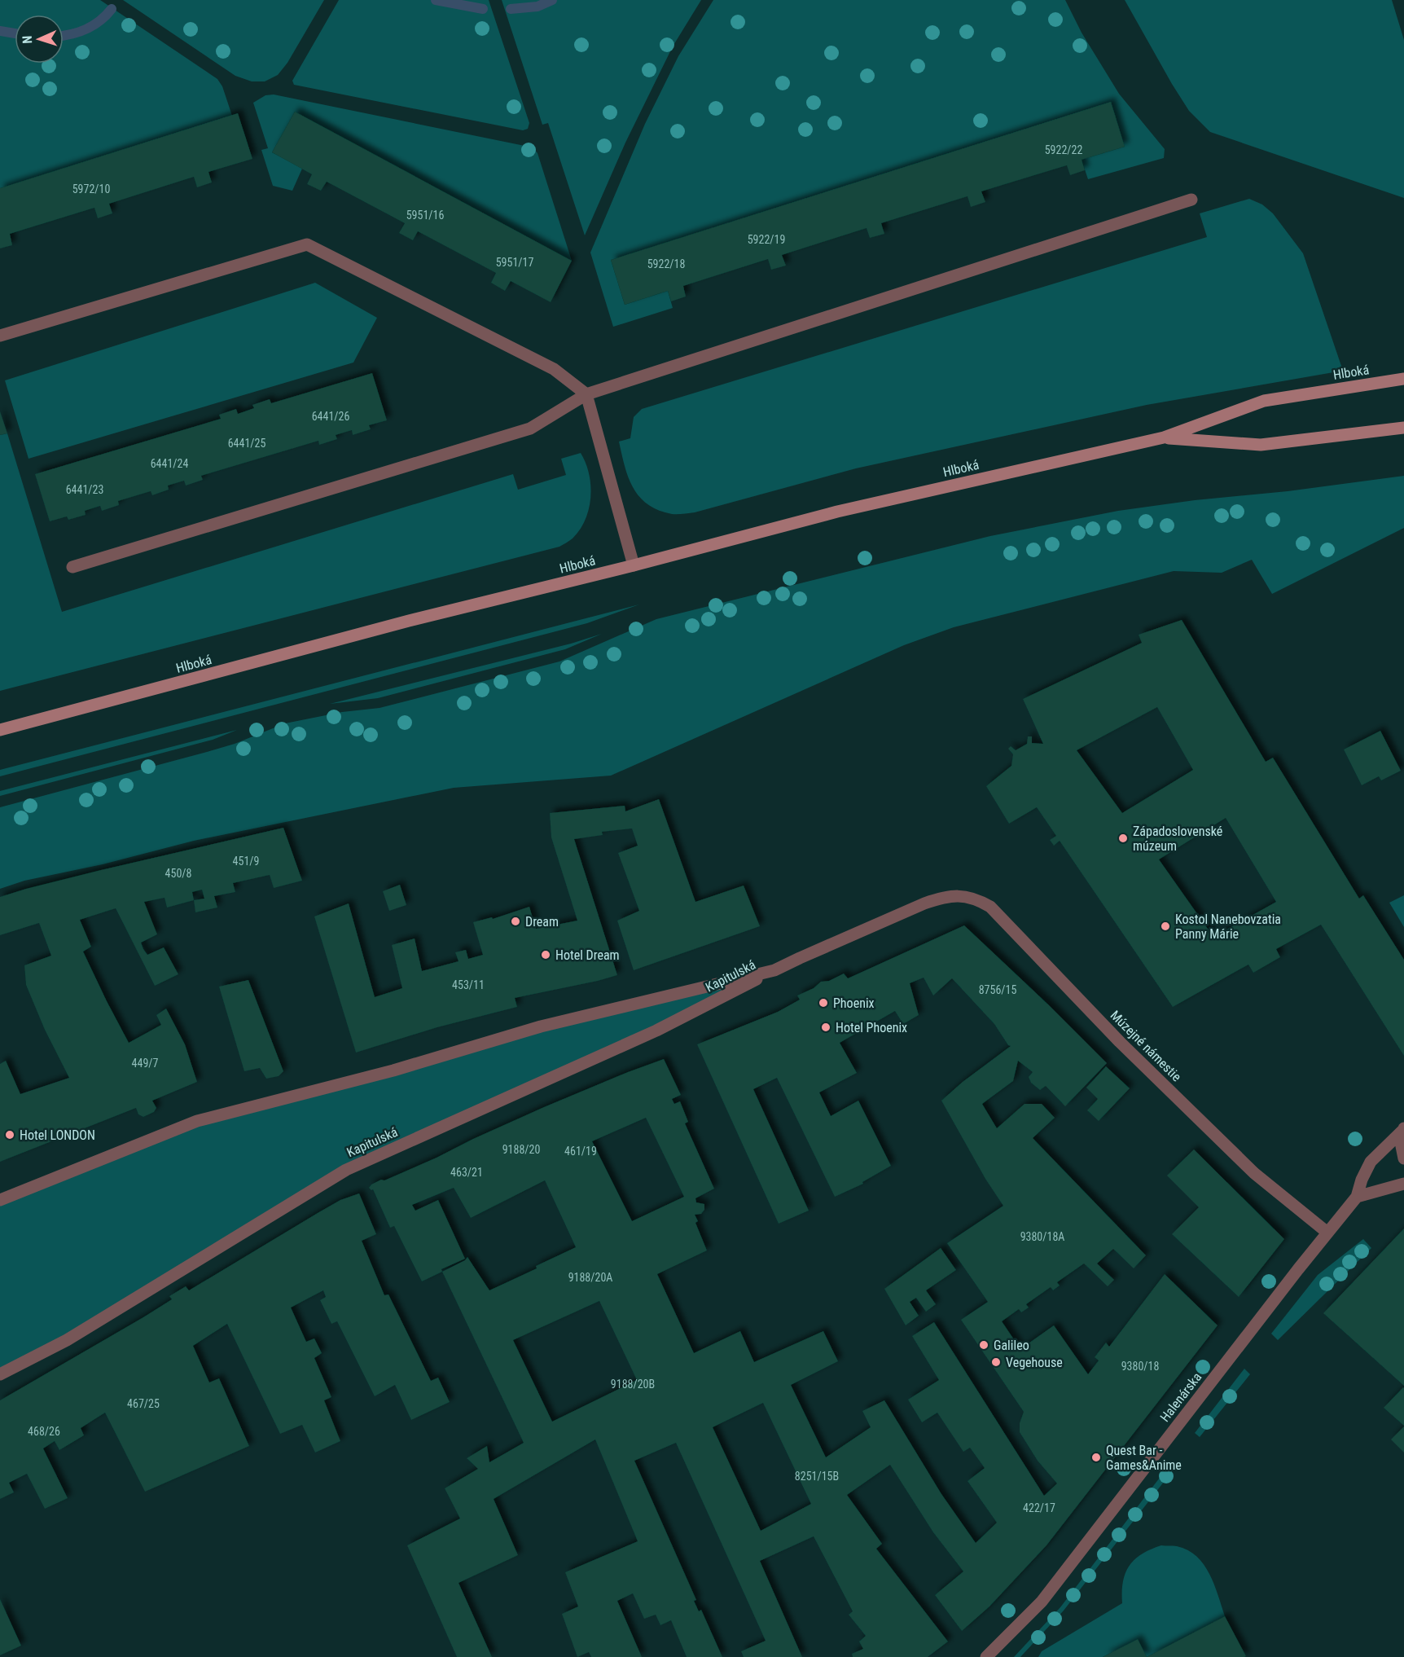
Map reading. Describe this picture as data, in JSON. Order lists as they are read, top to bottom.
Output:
{
  "streets": {
    "street": [
      "Hlboká",
      "Kapitulská",
      "Múzejné námestie",
      "Halenárska"
    ]
  },
  "crossings": [
    ["Kapitulská", "Múzejné námestie"],
    ["Múzejné námestie", "Halenárska"]
  ],
  "places": [
    "Západoslovenské múzeum",
    "Dream",
    "Kostol Nanebovzatia Panny Márie",
    "Hotel Dream",
    "Phoenix",
    "Hotel Phoenix",
    "Hotel LONDON",
    "Galileo",
    "Vegehouse",
    "Quest Bar - Games&Anime"
  ],
  "house_numbers": [
    "5922/22",
    "5972/10",
    "5951/16",
    "5922/19",
    "5951/17",
    "5922/18",
    "6441/26",
    "6441/25",
    "6441/24",
    "6441/23",
    "451/9",
    "450/8",
    "453/11",
    "8756/15",
    "449/7",
    "9188/20",
    "461/19",
    "463/21",
    "9380/18A",
    "9188/20A",
    "9380/18",
    "9188/20B",
    "467/25",
    "468/26",
    "8251/15B",
    "422/17"
  ],
  "north": "left"
}
